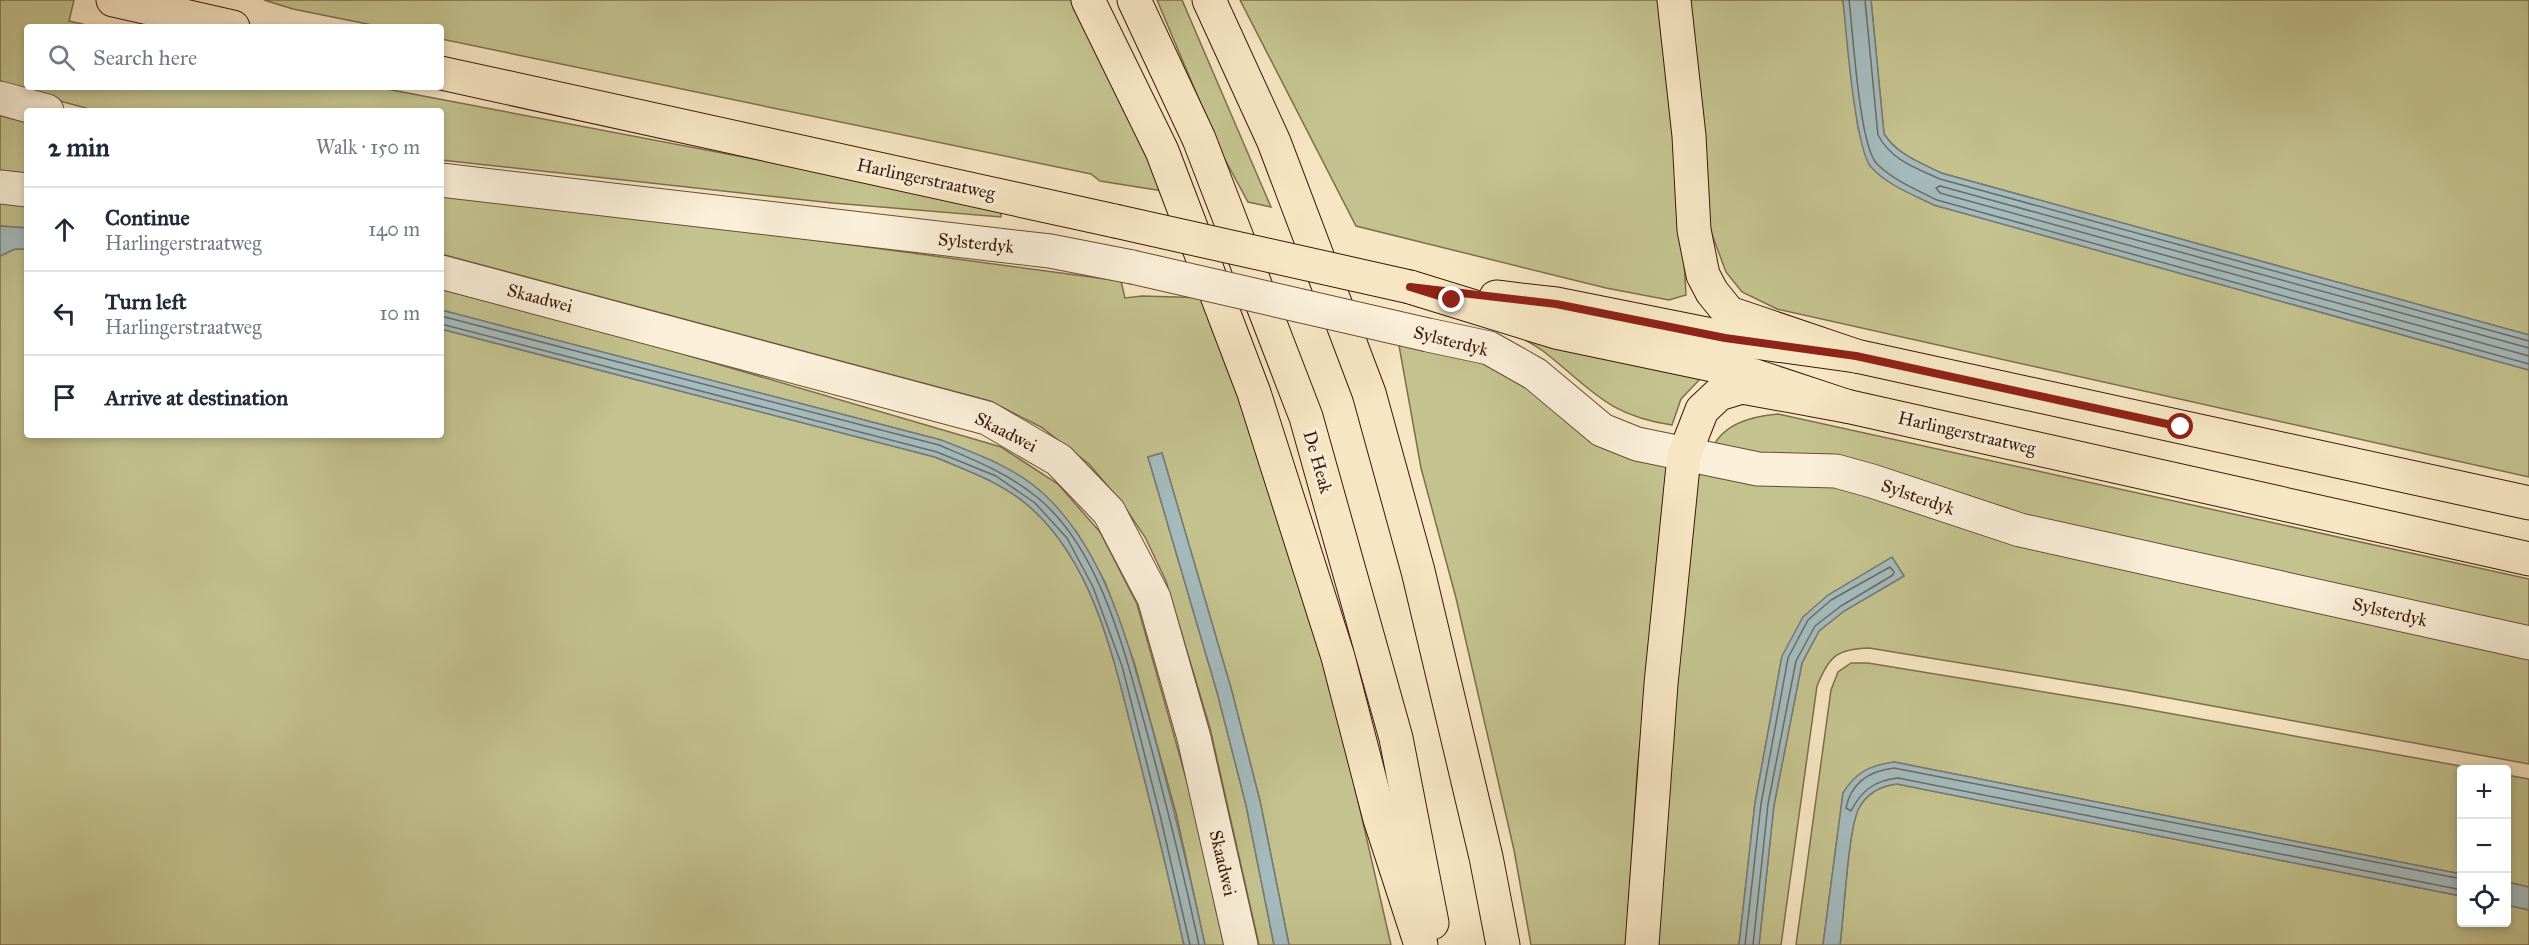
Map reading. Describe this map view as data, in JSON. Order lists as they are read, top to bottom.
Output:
{
  "streets": {
    "main road": ["Harlingerstraatweg", "De Heak"],
    "street": ["Sylsterdyk", "Skaadwei"]
  },
  "page": {
    "search": "Search here",
    "heading": ["2 min", "Walk · 150 m"],
    "list": [
      ["Continue", "Harlingerstraatweg", "140 m"],
      ["Turn left", "Harlingerstraatweg", "10 m"],
      "Arrive at destination"
    ],
    "map_buttons": ["+", "−"]
  }
}
